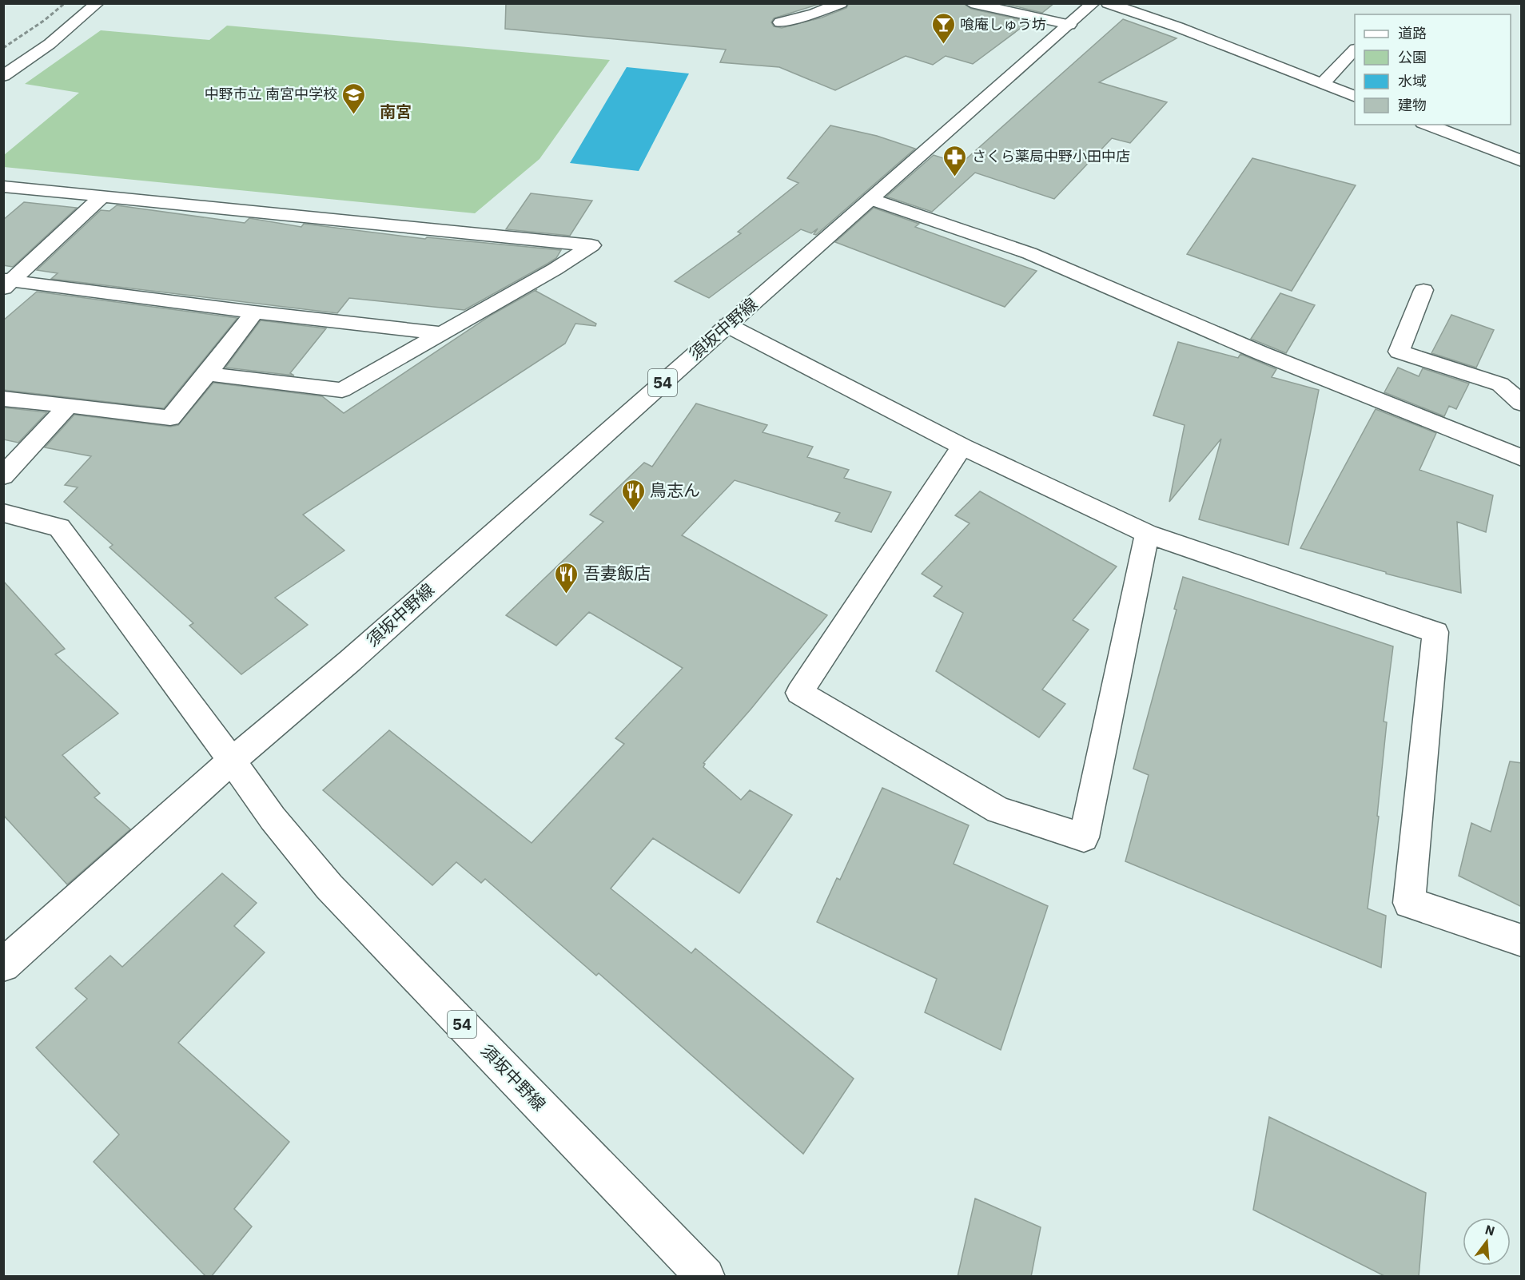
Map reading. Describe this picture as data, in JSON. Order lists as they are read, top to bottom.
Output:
{
  "streets": {
    "street": ["須坂中野線", "54"]
  },
  "districts": ["南宮"],
  "places": {
    "bar": ["喰庵しゅう坊"],
    "school or university": ["中野市立 南宮中学校"],
    "pharmacy": ["さくら薬局中野小田中店"],
    "restaurant": ["鳥志ん", "吾妻飯店"]
  },
  "legend": [
    "道路",
    "公園",
    "水域",
    "建物"
  ],
  "north": "top"
}
